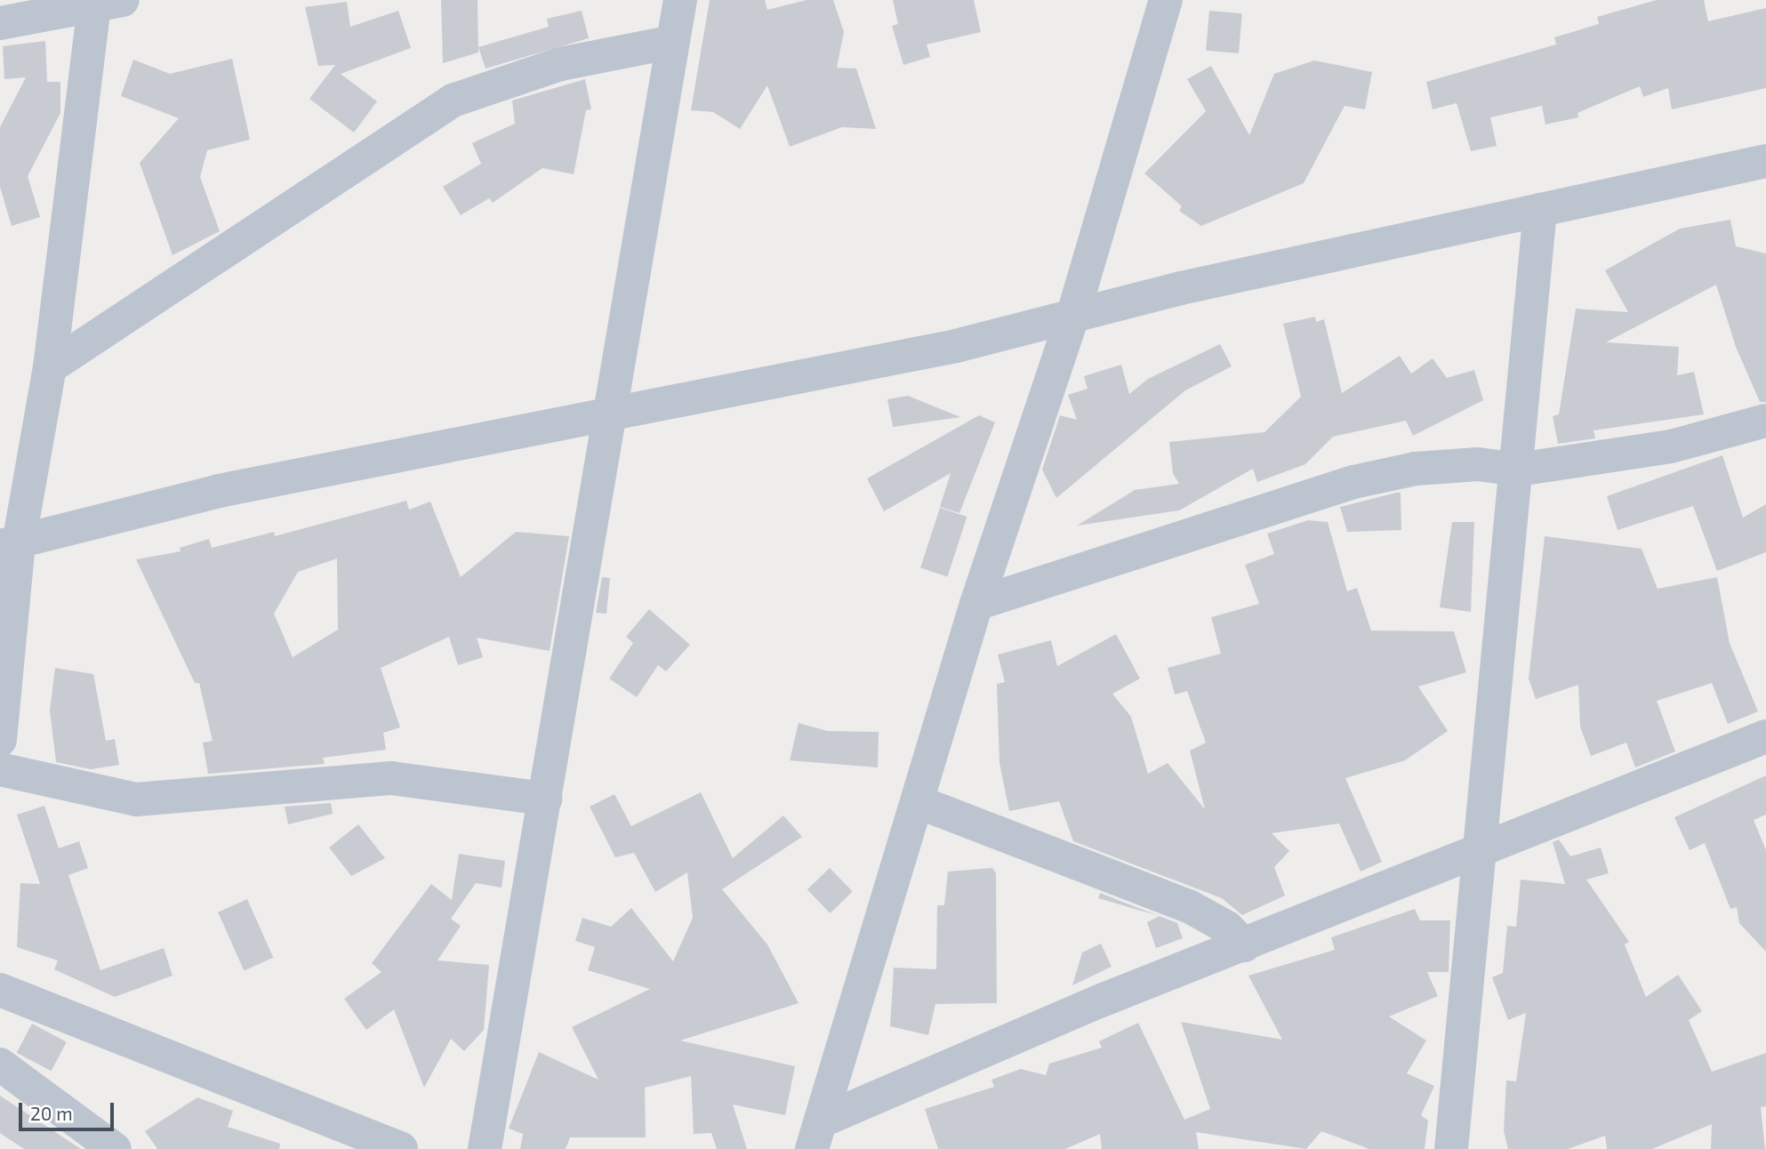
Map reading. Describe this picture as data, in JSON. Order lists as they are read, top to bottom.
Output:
{
  "scale_bar": "20 m"
}
